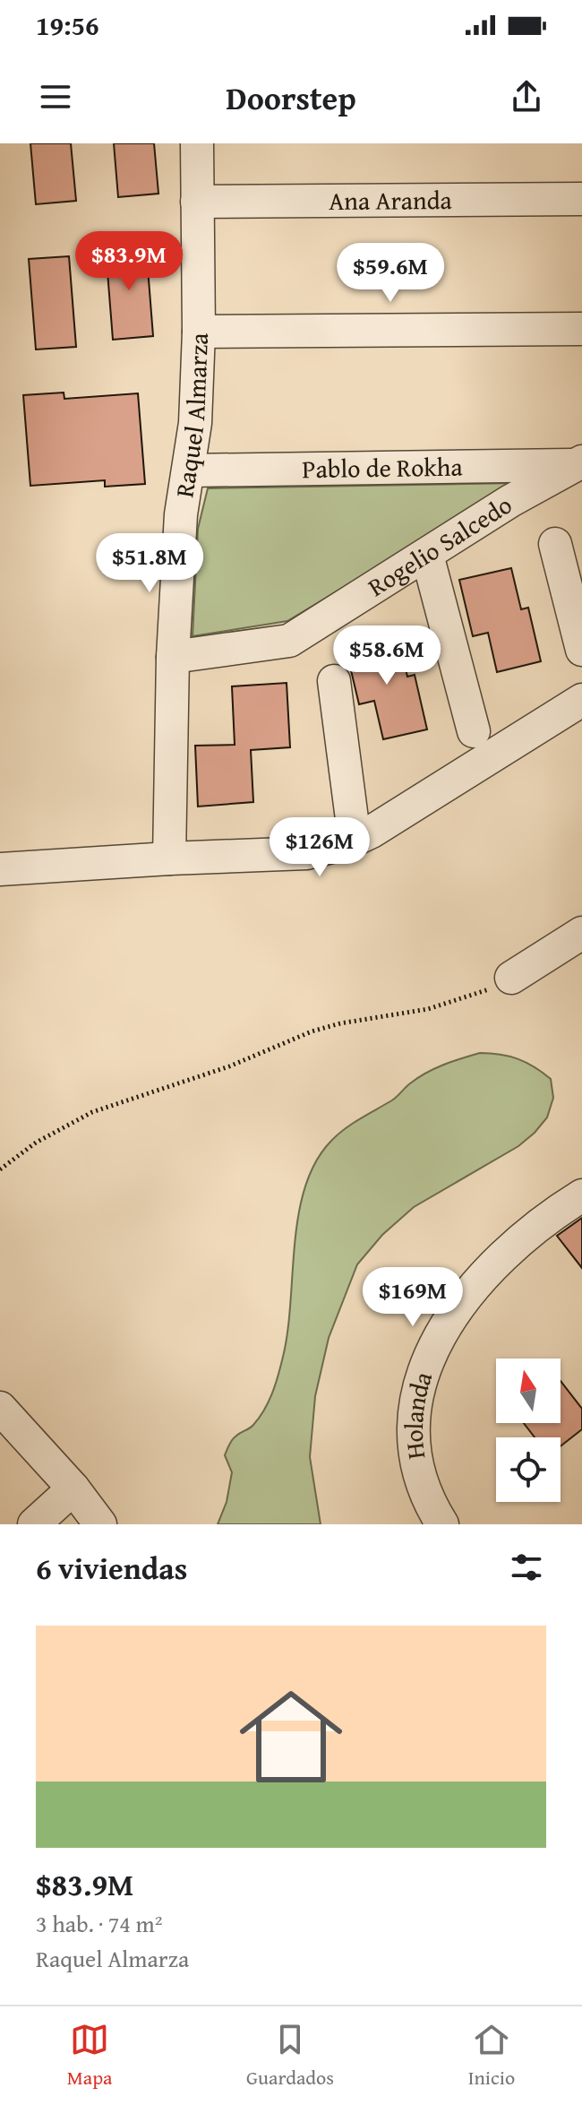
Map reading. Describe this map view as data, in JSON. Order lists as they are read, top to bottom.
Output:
{
  "streets": {
    "street": [
      "Ana Aranda",
      "Raquel Almarza",
      "Pablo de Rokha",
      "Rogelio Salcedo",
      "Holanda"
    ]
  },
  "crossings": [
    ["Ana Aranda", "Raquel Almarza"],
    ["Raquel Almarza", "Pablo de Rokha"],
    ["Raquel Almarza", "Rogelio Salcedo"],
    ["Pablo de Rokha", "Rogelio Salcedo"]
  ],
  "north": "top",
  "page": {
    "status": "19:56",
    "header": "Doorstep",
    "price": [
      "$83.9M",
      "$59.6M",
      "$51.8M",
      "$58.6M",
      "$126M",
      "$169M"
    ],
    "heading": "6 viviendas",
    "list": [
      {
        "name": "$83.9M",
        "note": "3 hab. · 74 m² · Raquel Almarza"
      }
    ],
    "tabs": ["Mapa", "Guardados", "Inicio"]
  }
}
